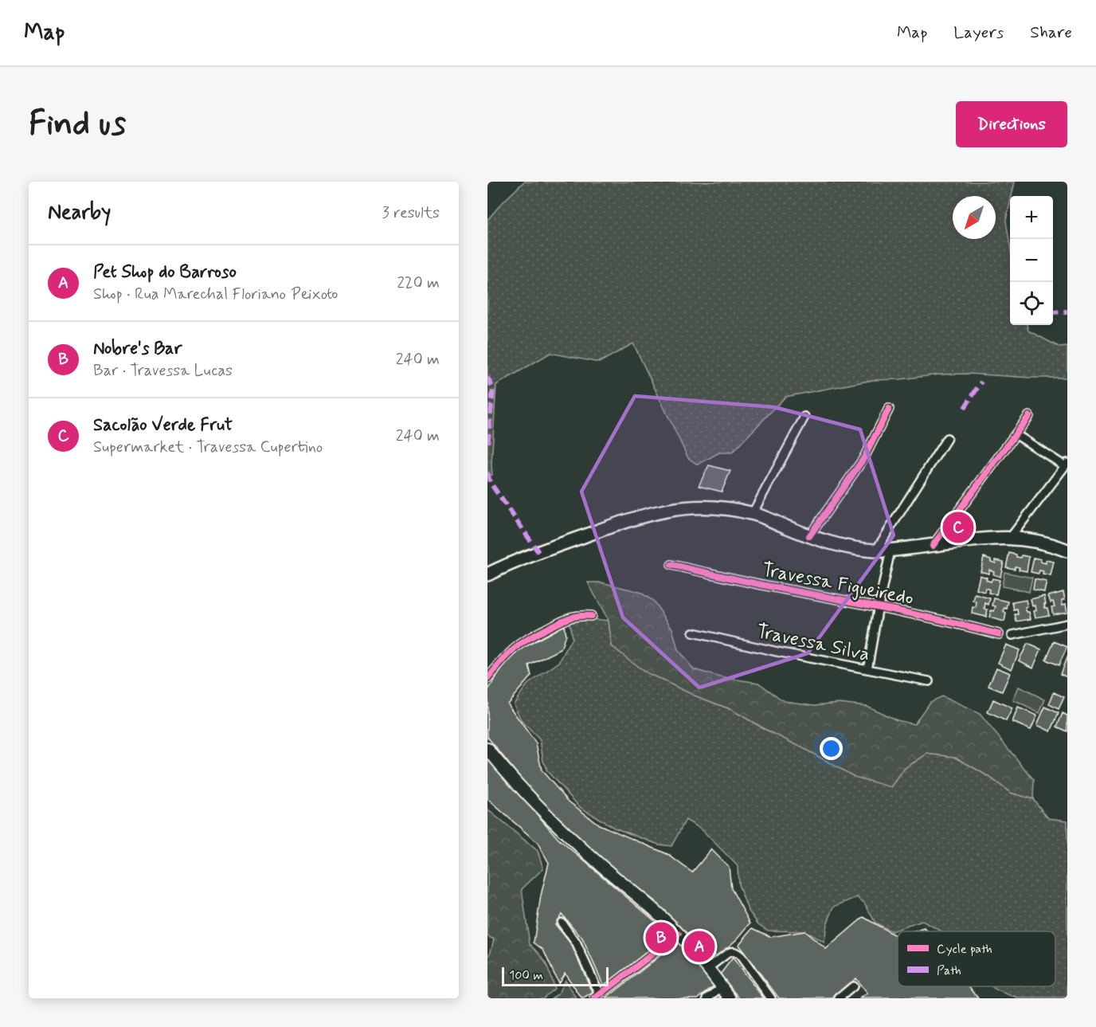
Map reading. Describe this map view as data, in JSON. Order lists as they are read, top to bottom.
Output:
{
  "streets": {
    "street": ["Travessa Figueiredo", "Travessa Silva"]
  },
  "legend": ["Cycle path", "Path"],
  "scale_bar": "100 m",
  "north": "bottom left",
  "page": {
    "header": "Map",
    "nav": ["Map", "Layers", "Share"],
    "buttons": "Directions",
    "title": "Find us",
    "heading": ["Nearby", "3 results"],
    "map_buttons": ["+", "−"],
    "list": [
      {
        "mark": "A",
        "name": "Pet Shop do Barroso",
        "note": "Shop · Rua Marechal Floriano Peixoto",
        "value": "220 m"
      },
      {
        "mark": "B",
        "name": "Nobre's Bar",
        "note": "Bar · Travessa Lucas",
        "value": "240 m"
      },
      {
        "mark": "C",
        "name": "Sacolão Verde Frut",
        "note": "Supermarket · Travessa Cupertino",
        "value": "240 m"
      }
    ],
    "pins": ["C", "B", "A"],
    "scale": "100 m"
  }
}
